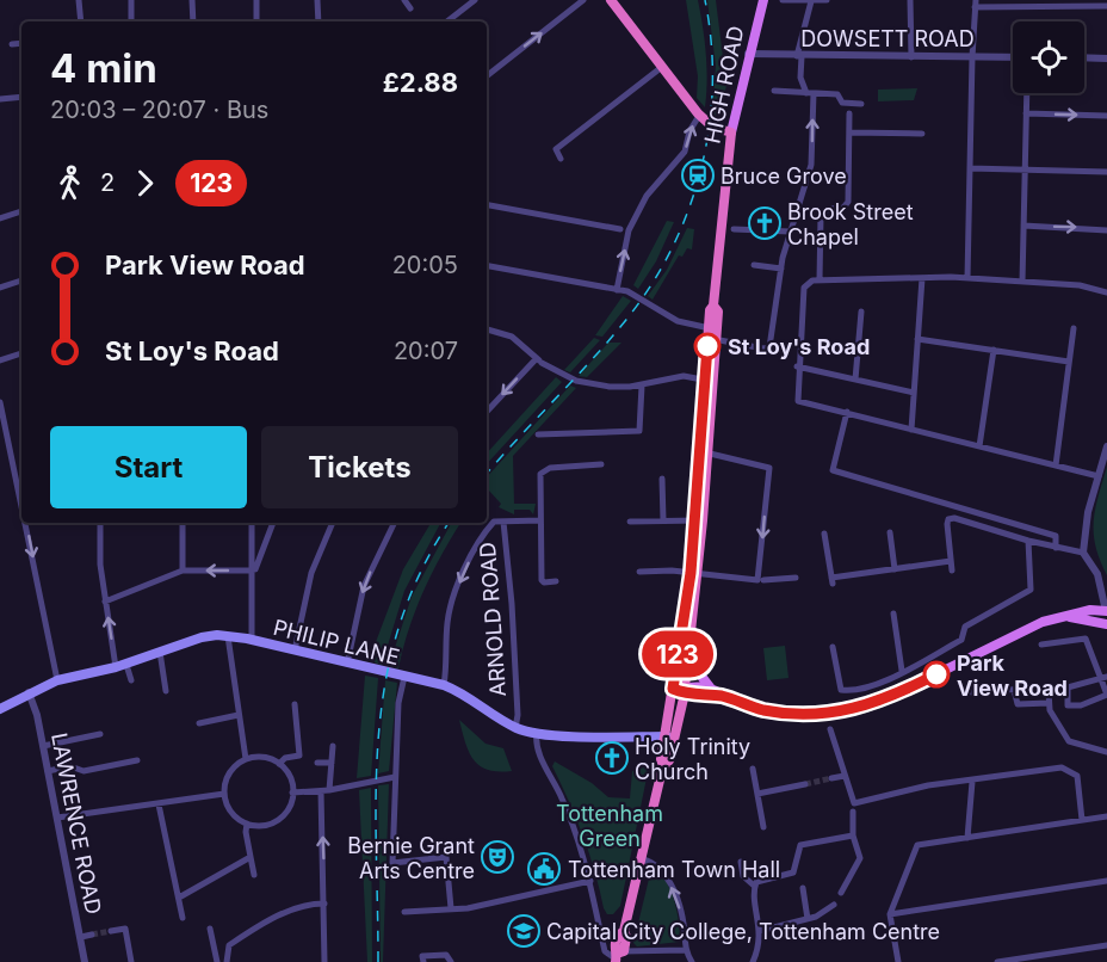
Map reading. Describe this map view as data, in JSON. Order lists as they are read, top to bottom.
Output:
{
  "streets": {
    "highway": ["HIGH ROAD"],
    "main road": ["PHILIP LANE"],
    "street": ["DOWSETT ROAD", "ARNOLD ROAD", "LAWRENCE ROAD"]
  },
  "crossings": [
    ["DOWSETT ROAD", "HIGH ROAD"],
    ["HIGH ROAD", "PHILIP LANE"],
    ["ARNOLD ROAD", "PHILIP LANE"],
    ["PHILIP LANE", "LAWRENCE ROAD"]
  ],
  "one_way": ["ARNOLD ROAD"],
  "parks": ["Tottenham Green"],
  "places": {
    "station": ["Bruce Grove"],
    "church": ["Brook Street Chapel", "Holy Trinity Church"],
    "other": ["St Loy's Road", "Park View Road"],
    "theatre": ["Bernie Grant Arts Centre"],
    "public building": ["Tottenham Town Hall"],
    "school or university": ["Capital City College, Tottenham Centre"]
  },
  "lines": ["bus line 123"],
  "page": {
    "on_map": "123",
    "heading": ["4 min", "20:03 – 20:07 · Bus", "£2.88"],
    "legs": ["2", "123"],
    "list": [
      {
        "name": "Park View Road",
        "value": "20:05"
      },
      {
        "name": "St Loy's Road",
        "value": "20:07"
      }
    ],
    "buttons": ["Start", "Tickets"]
  }
}
